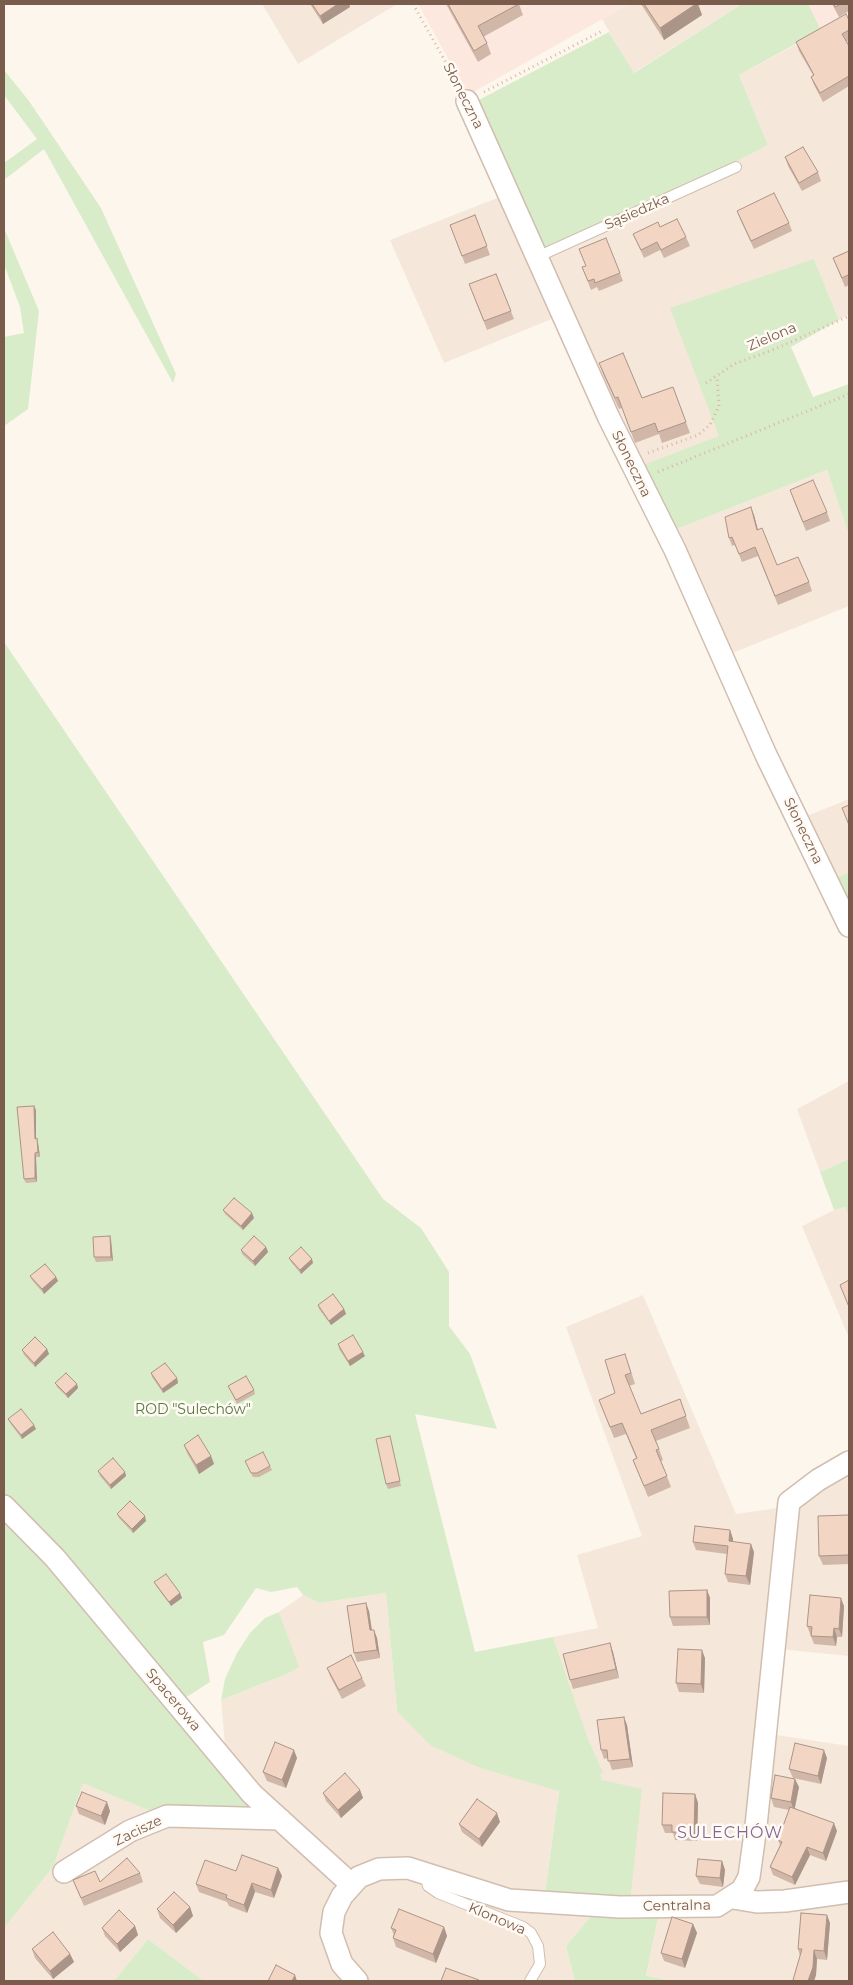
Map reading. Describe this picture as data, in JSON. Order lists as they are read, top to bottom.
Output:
{
  "streets": {
    "street": [
      "Słoneczna",
      "Spacerowa",
      "Zacisze",
      "Centralna"
    ],
    "lane": ["Sąsiedzka", "Klonowa"],
    "path": ["Zielona"]
  },
  "crossings": [
    ["Słoneczna", "Sąsiedzka"],
    ["Spacerowa", "Zacisze"],
    ["Spacerowa", "Centralna"],
    ["Centralna", "Klonowa"]
  ],
  "districts": ["SULECHÓW"],
  "parks": ["ROD \"Sulechów\""]
}
